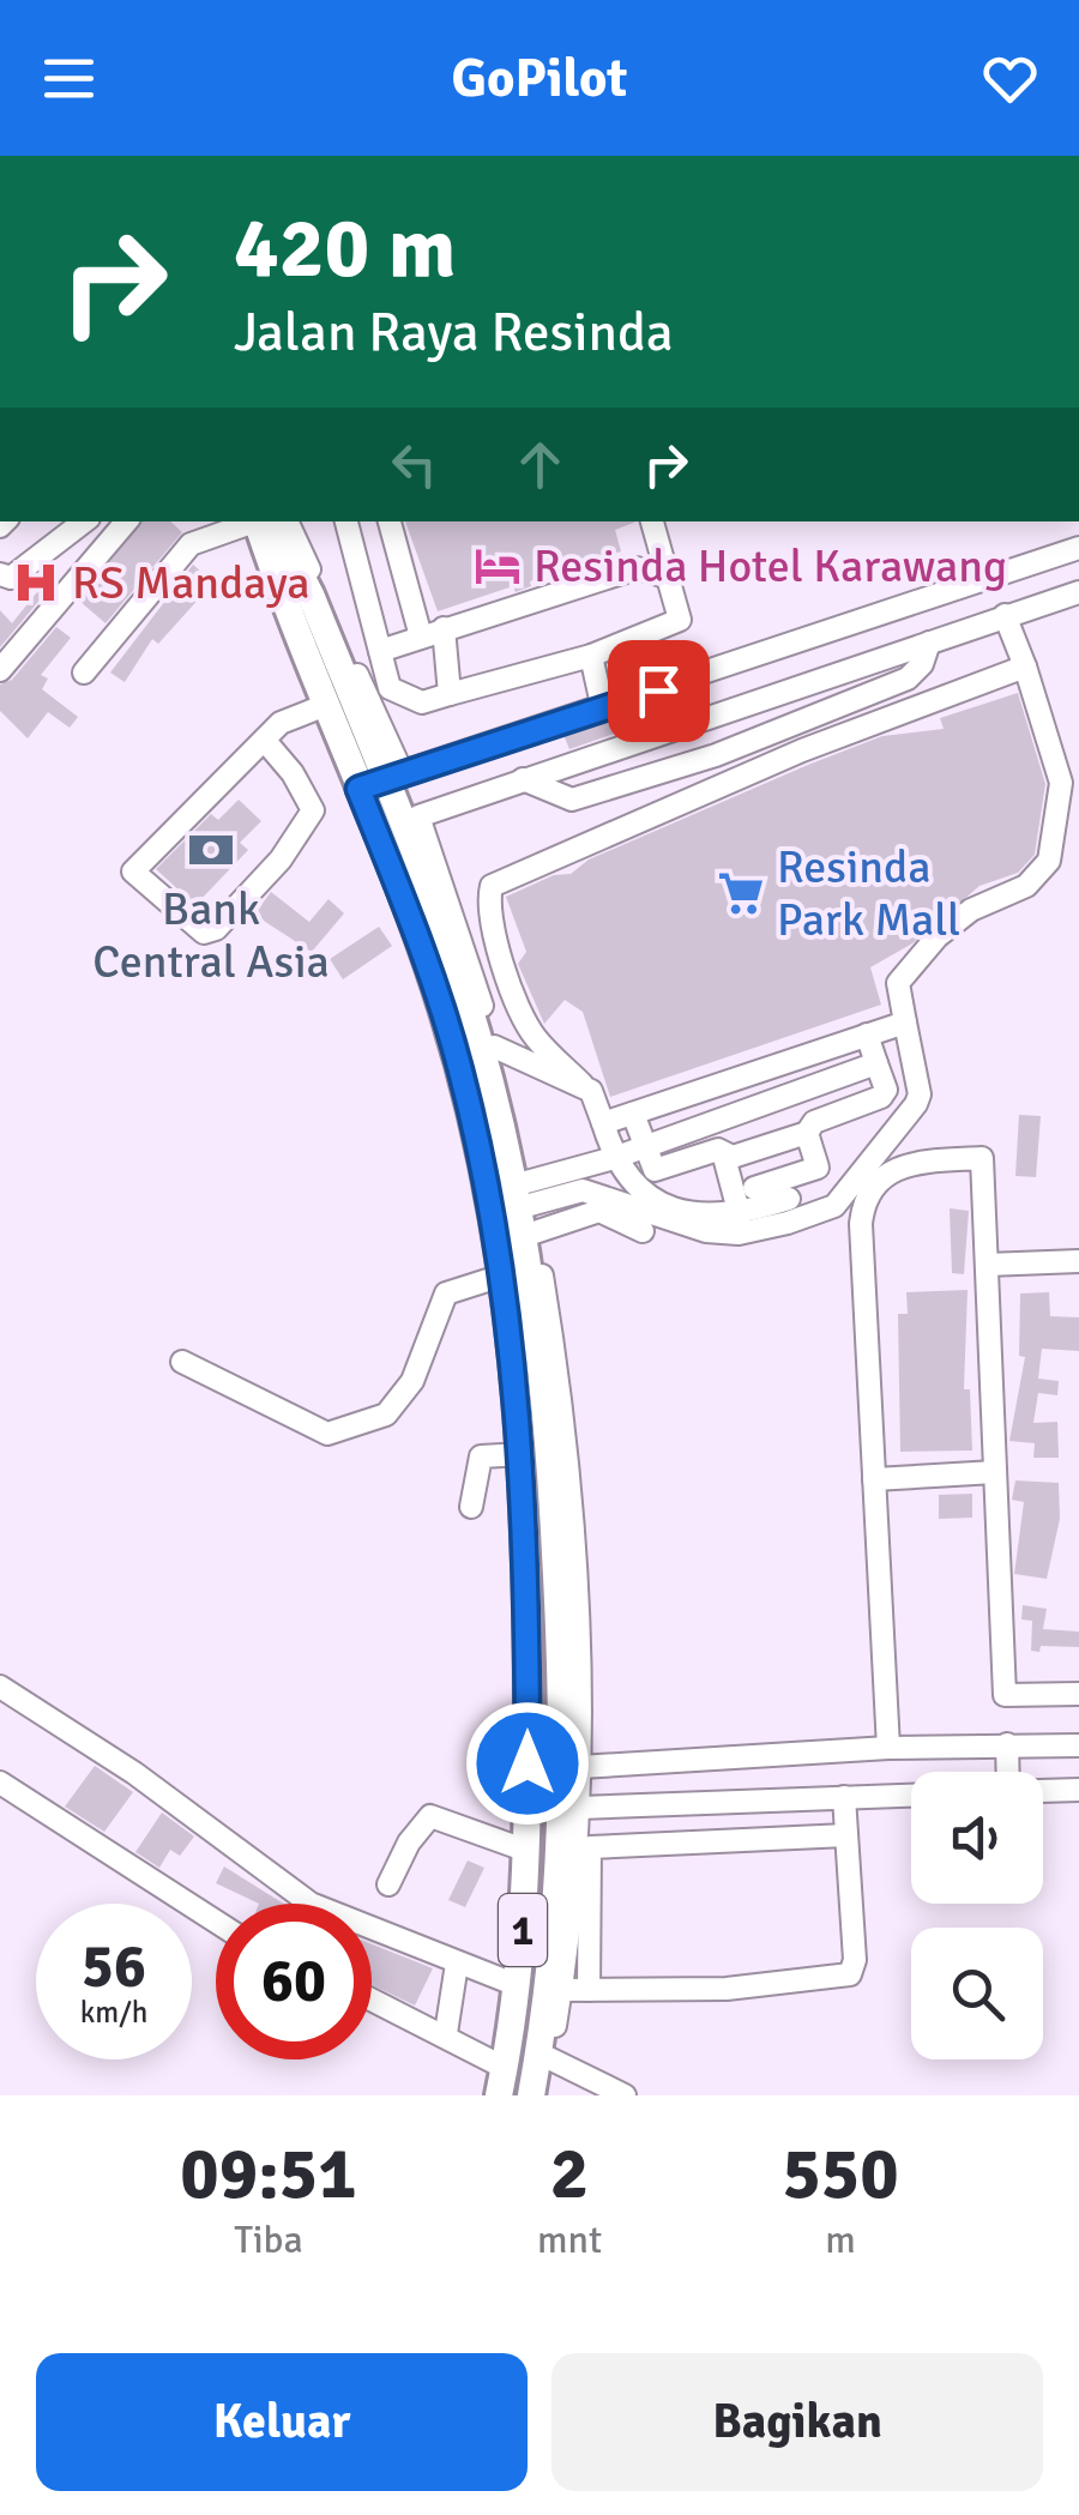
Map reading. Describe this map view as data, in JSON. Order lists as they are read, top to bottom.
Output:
{
  "streets": {
    "main road": ["1"]
  },
  "places": {
    "hotel": ["Resinda Hotel Karawang"],
    "hospital": ["RS Mandaya"],
    "bank": ["Bank Central Asia"],
    "supermarket": ["Resinda Park Mall"]
  },
  "page": {
    "header": "GoPilot",
    "turn": ["420 m", "Jalan Raya Resinda"],
    "speed": "56 km/h",
    "limit": "60",
    "eta": [
      "09:51",
      "Tiba",
      "2",
      "mnt",
      "550",
      "m"
    ],
    "buttons": ["Keluar", "Bagikan"]
  }
}
